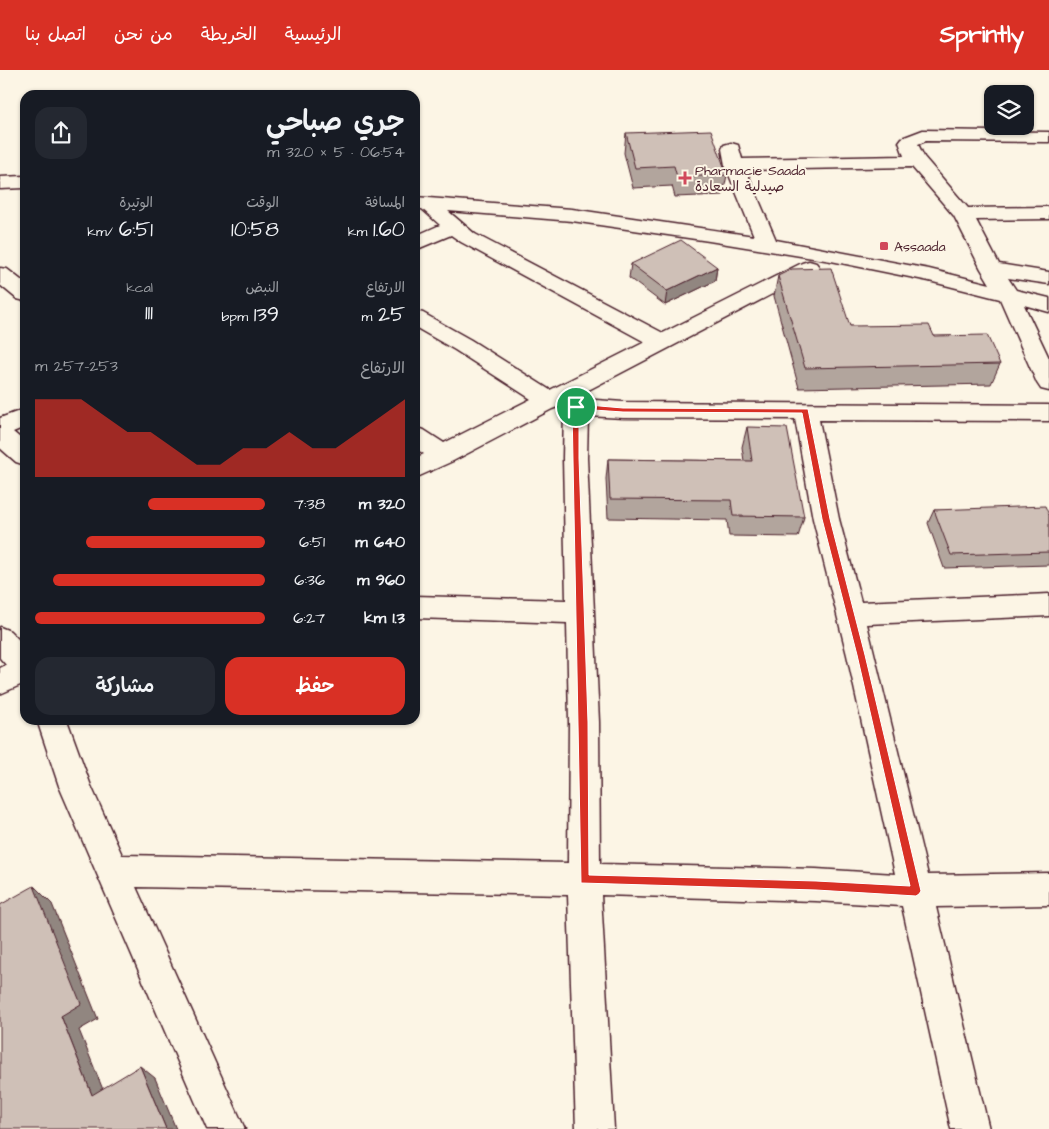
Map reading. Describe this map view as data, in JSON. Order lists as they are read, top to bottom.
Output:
{
  "places": {
    "health": ["Pharmacie Saada صيدلية السعادة"],
    "transit": ["Assaada"]
  },
  "page": {
    "header": "Sprintly",
    "nav": [
      "الرئيسية",
      "الخريطة",
      "من نحن",
      "اتصل بنا"
    ],
    "heading": ["جري صباحي", "06:54 · 5 × 320 m"],
    "stats": [
      ["المسافة", "1.60 km"],
      ["الوقت", "10:58"],
      ["الوتيرة", "6:51 /km"],
      ["الارتفاع", "25 m"],
      ["النبض", "139 bpm"],
      ["kcal", "111"]
    ],
    "chart": ["الارتفاع", "253–257 m"],
    "list": [
      {
        "name": "320 m",
        "note": "7:38"
      },
      {
        "name": "640 m",
        "note": "6:51"
      },
      {
        "name": "960 m",
        "note": "6:36"
      },
      {
        "name": "1.3 km",
        "note": "6:27"
      }
    ],
    "buttons": ["حفظ", "مشاركة"]
  }
}
